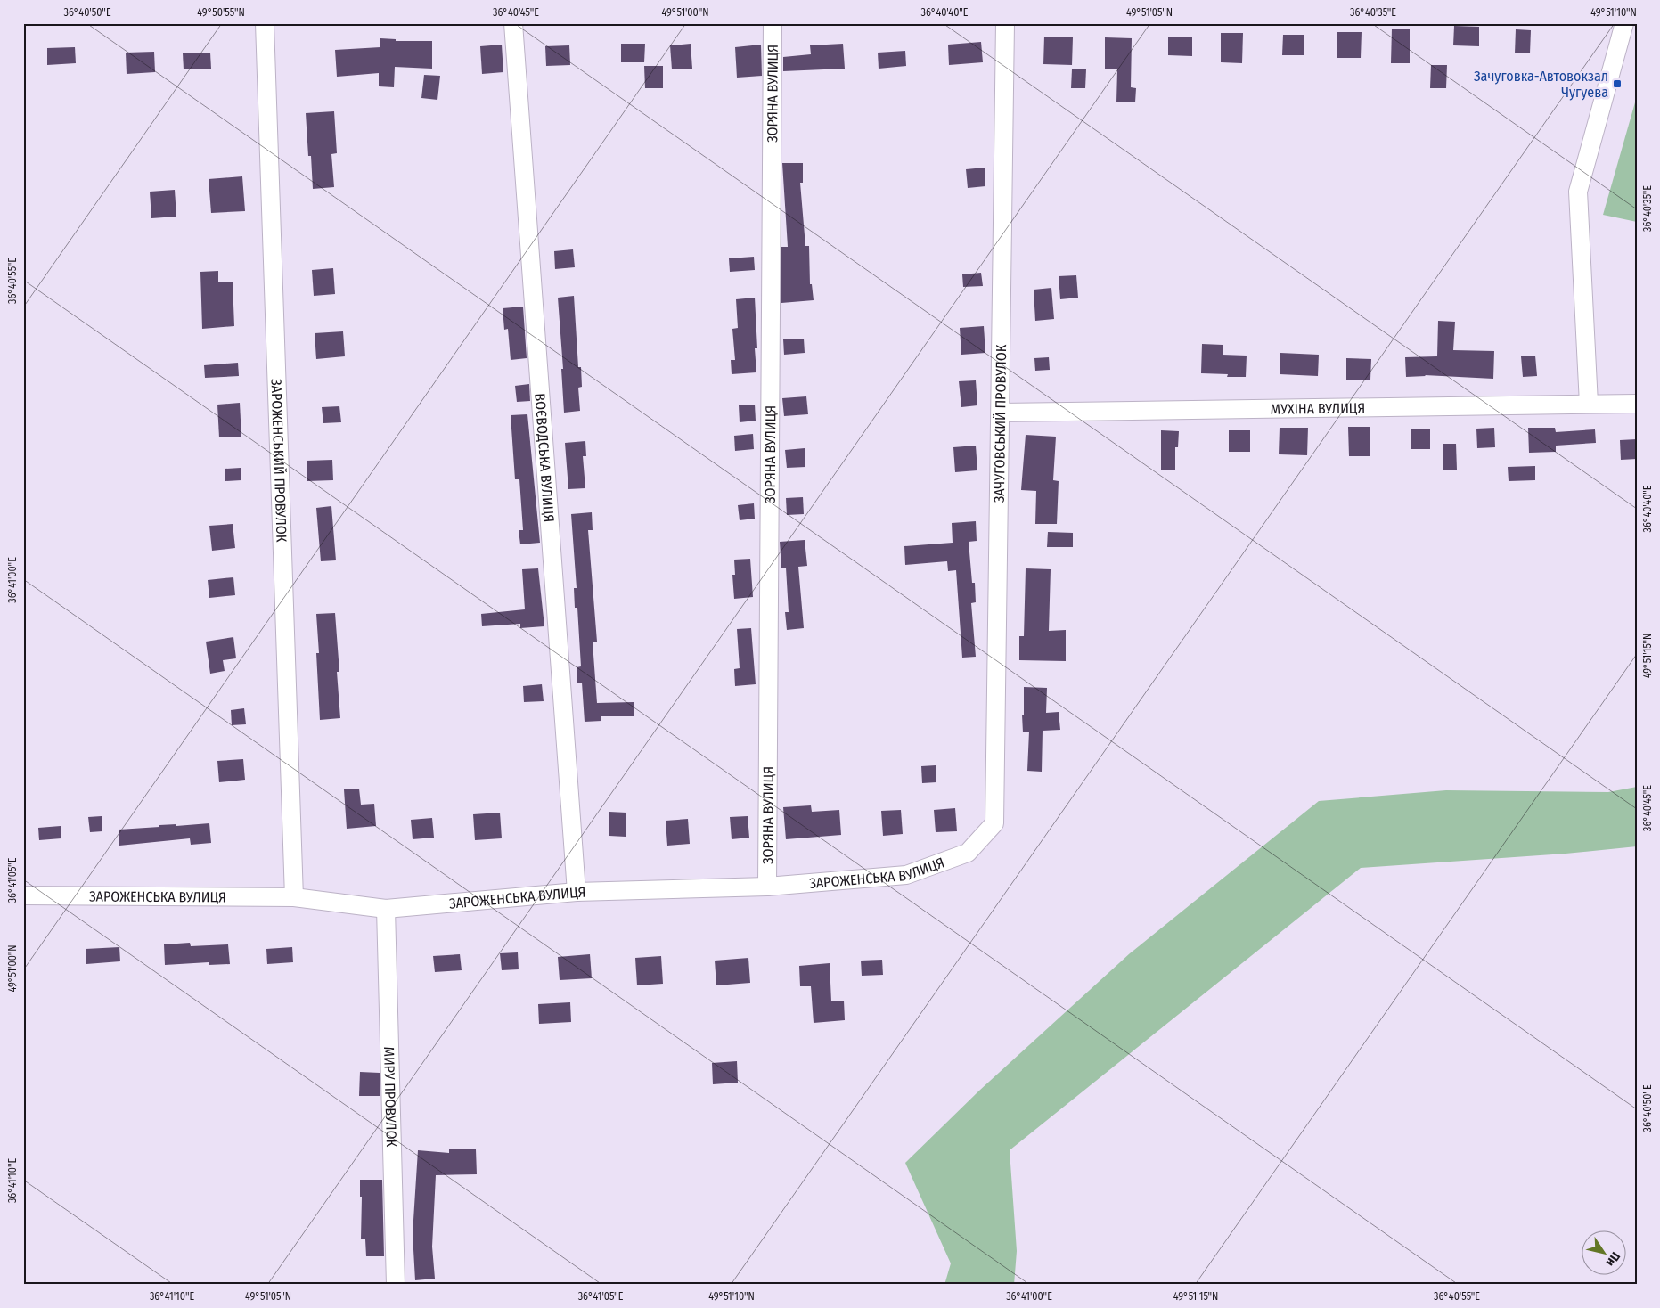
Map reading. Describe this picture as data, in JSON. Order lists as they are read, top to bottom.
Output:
{
  "streets": {
    "street": [
      "ЗОРЯНА ВУЛИЦЯ",
      "МУХІНА ВУЛИЦЯ",
      "ЗАЧУГОВСЬКИЙ ПРОВУЛОК",
      "ВОЄВОДСЬКА ВУЛИЦЯ",
      "ЗАРОЖЕНСЬКИЙ ПРОВУЛОК",
      "ЗАРОЖЕНСЬКА ВУЛИЦЯ",
      "МИРУ ПРОВУЛОК"
    ]
  },
  "crossings": [
    ["ЗОРЯНА ВУЛИЦЯ", "ЗАРОЖЕНСЬКА ВУЛИЦЯ"],
    ["МУХІНА ВУЛИЦЯ", "ЗАЧУГОВСЬКИЙ ПРОВУЛОК"],
    ["ЗАЧУГОВСЬКИЙ ПРОВУЛОК", "ЗАРОЖЕНСЬКА ВУЛИЦЯ"],
    ["ВОЄВОДСЬКА ВУЛИЦЯ", "ЗАРОЖЕНСЬКА ВУЛИЦЯ"],
    ["ЗАРОЖЕНСЬКИЙ ПРОВУЛОК", "ЗАРОЖЕНСЬКА ВУЛИЦЯ"],
    ["ЗАРОЖЕНСЬКА ВУЛИЦЯ", "МИРУ ПРОВУЛОК"]
  ],
  "places": {
    "transit": ["Зачуговка-Автовокзал Чугуева"]
  },
  "north": "bottom right",
  "coordinates": [
    "36°40'50\"E",
    "49°50'55\"N",
    "36°40'45\"E",
    "49°51'00\"N",
    "36°40'40\"E",
    "49°51'05\"N",
    "36°40'35\"E",
    "49°51'10\"N",
    "36°40'55\"E",
    "36°41'00\"E",
    "49°51'15\"N",
    "36°41'05\"E",
    "36°41'10\"E"
  ]
}
